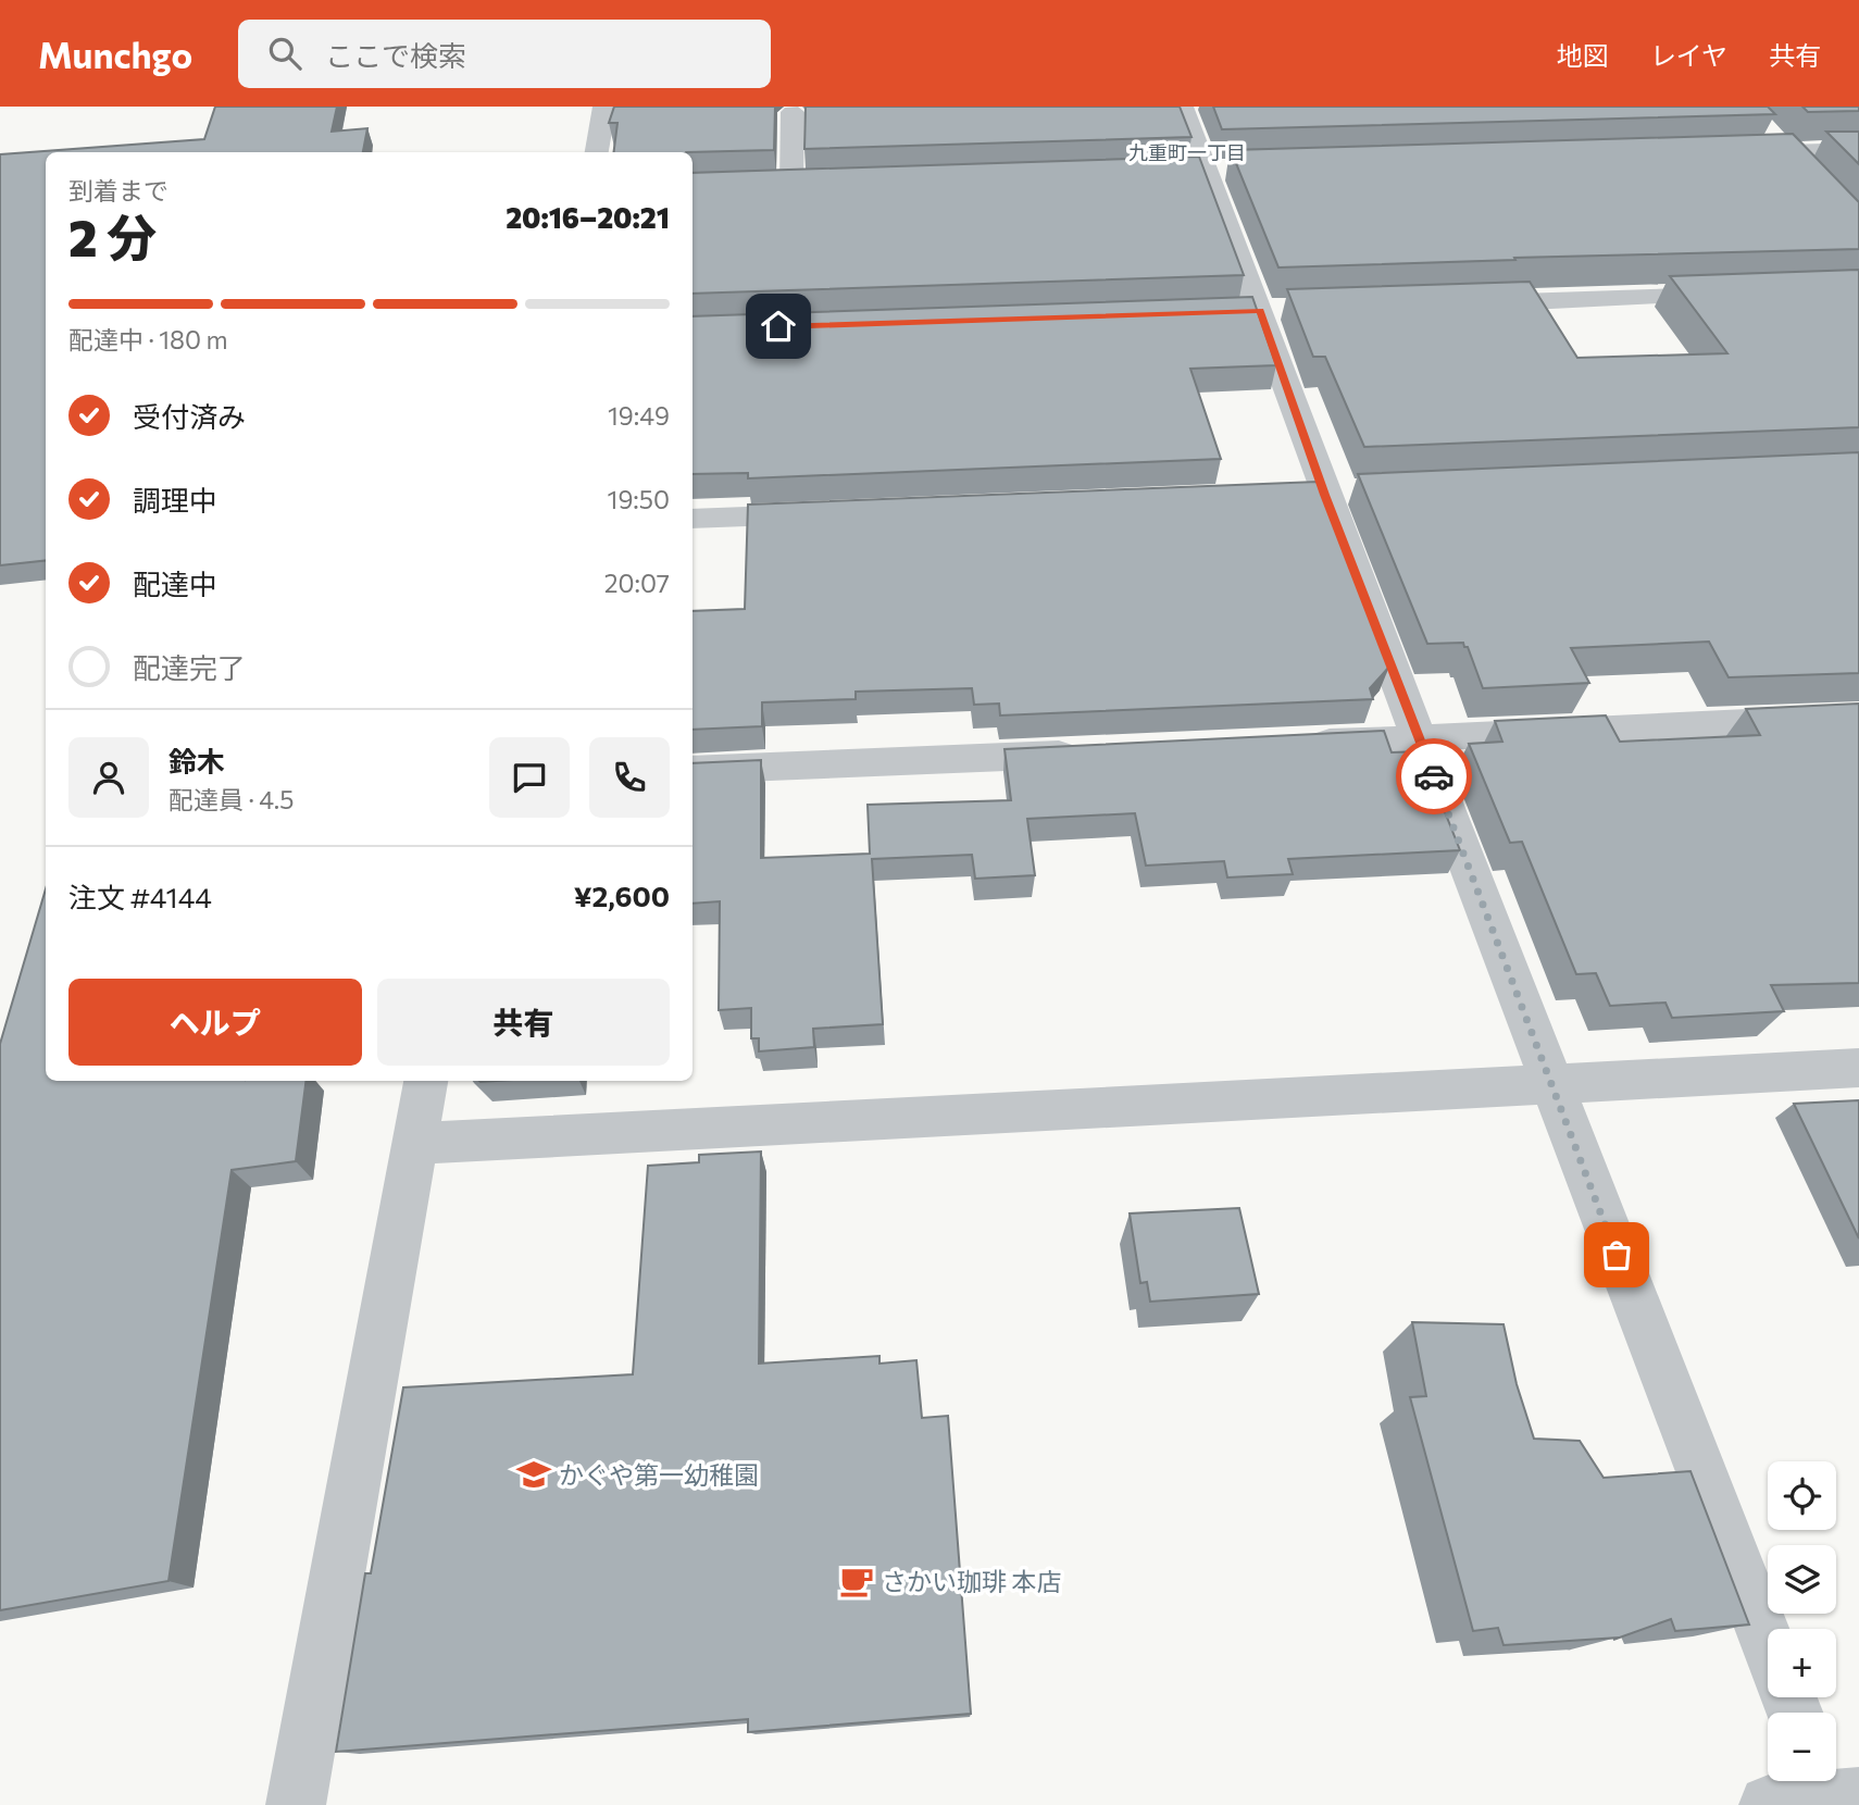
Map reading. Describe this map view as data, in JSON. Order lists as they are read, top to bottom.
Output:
{
  "districts": ["九重町一丁目"],
  "places": {
    "school or university": ["かぐや第一幼稚園"],
    "cafe": ["さかい珈琲 本店"]
  },
  "page": {
    "header": "Munchgo",
    "search": "ここで検索",
    "nav": ["地図", "レイヤ", "共有"],
    "heading": ["2 分", "到着まで", "20:16–20:21"],
    "panel": [
      "鈴木",
      "配達員 · 4.5",
      "注文 #4144",
      "¥2,600"
    ],
    "bar": "配達中 · 180 m",
    "list": [
      ["受付済み", "19:49"],
      ["調理中", "19:50"],
      ["配達中", "20:07"],
      "配達完了"
    ],
    "buttons": ["ヘルプ", "共有"],
    "map_buttons": ["+", "−"]
  }
}
